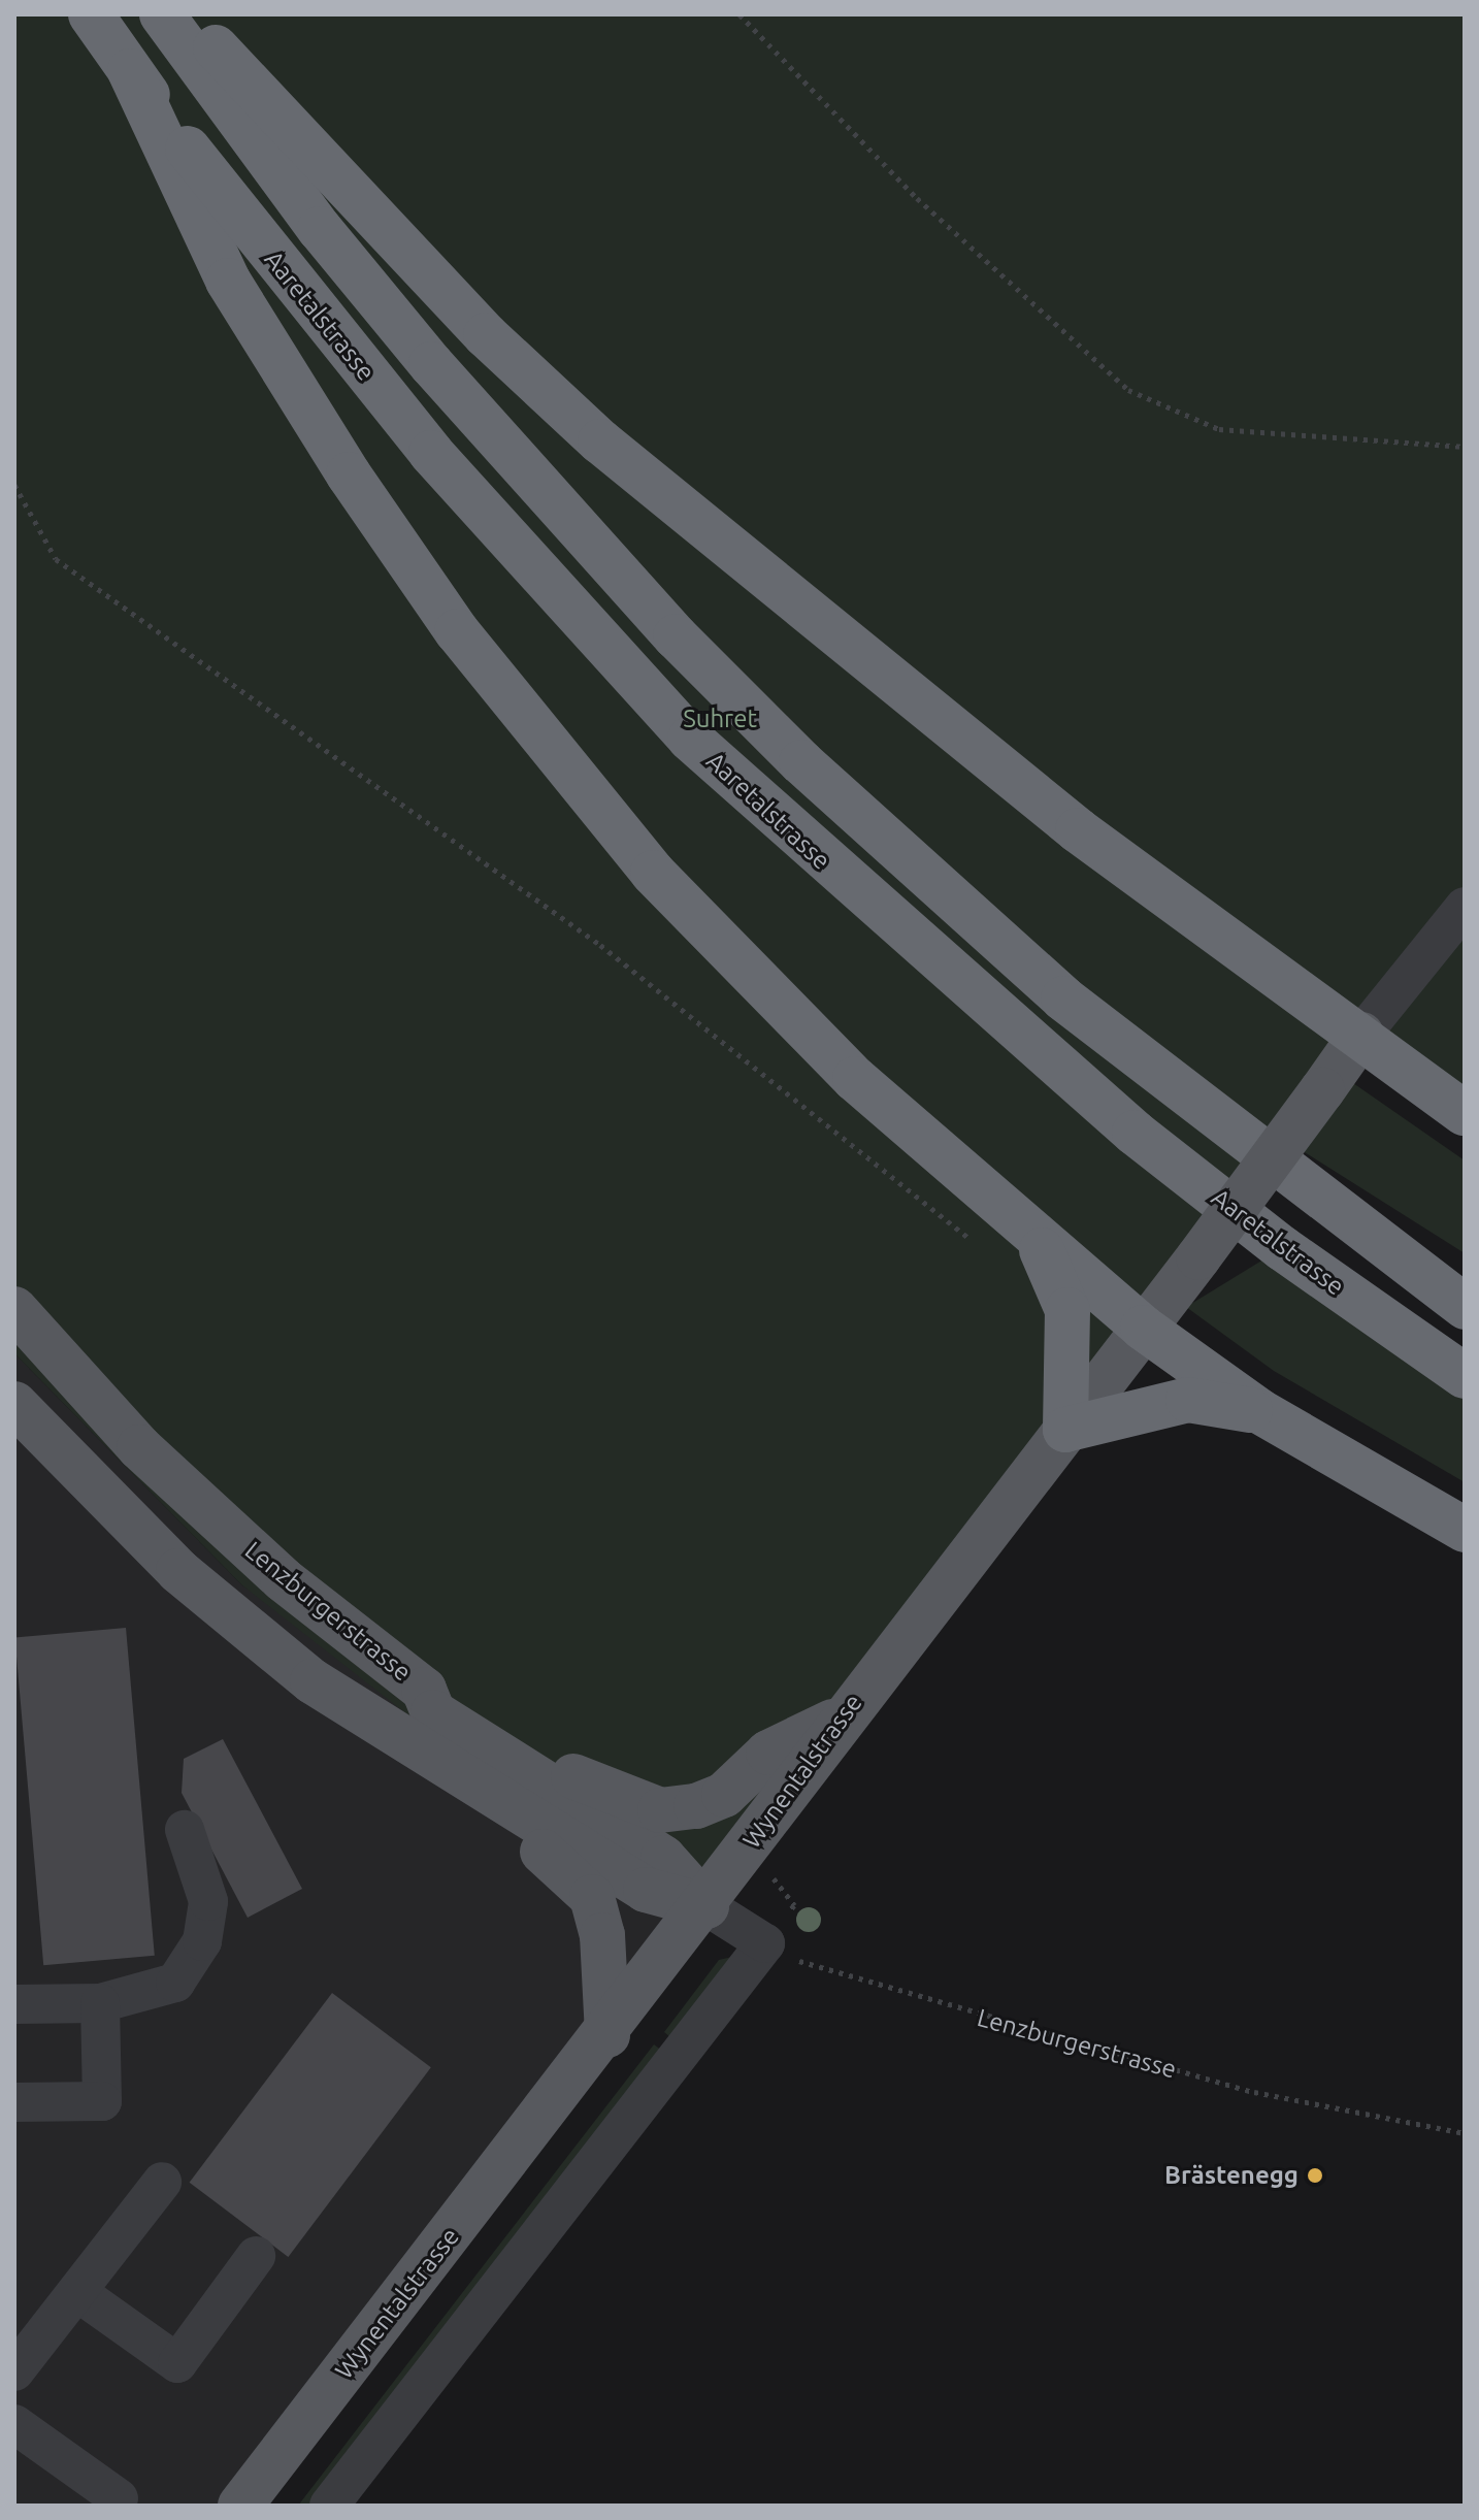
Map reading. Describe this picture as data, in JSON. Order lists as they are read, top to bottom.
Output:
{
  "streets": {
    "highway": ["Aaretalstrasse"],
    "main road": ["Lenzburgerstrasse", "Wynentalstrasse"]
  },
  "crossings": [
    ["Lenzburgerstrasse", "Wynentalstrasse"]
  ],
  "parks": ["Suhret"],
  "places": ["Brästenegg"]
}
